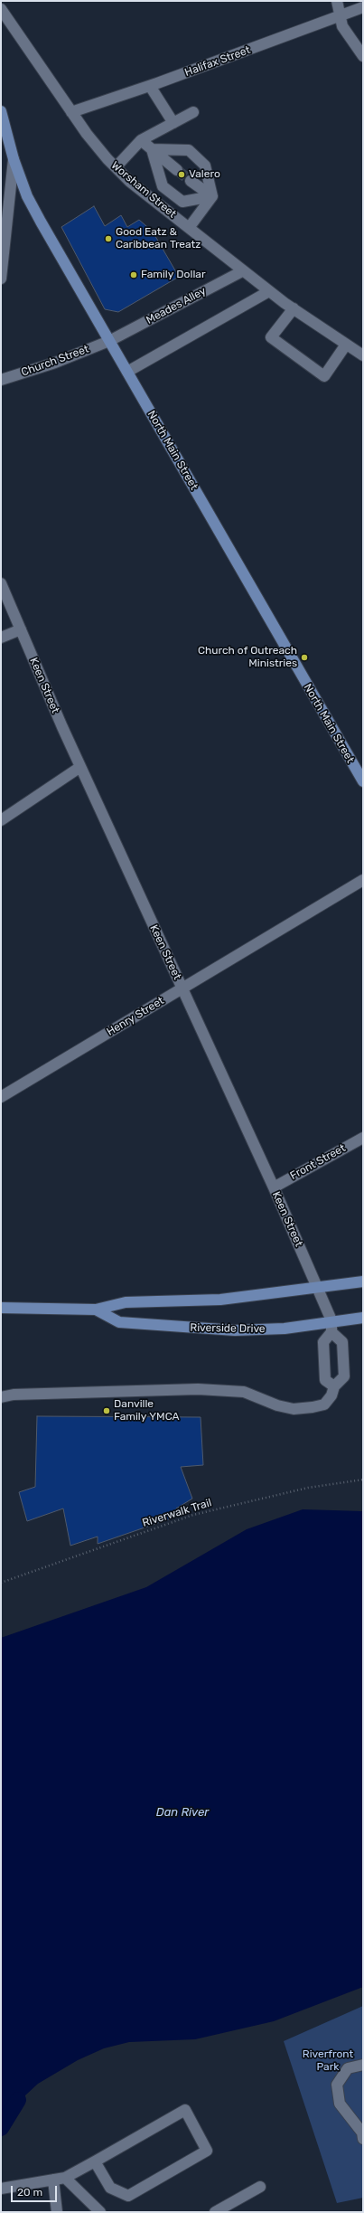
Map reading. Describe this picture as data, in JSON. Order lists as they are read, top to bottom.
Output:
{
  "streets": {
    "main road": ["North Main Street", "Riverside Drive"],
    "street": [
      "Halifax Street",
      "Worsham Street",
      "Meades Alley",
      "Church Street",
      "Keen Street",
      "Henry Street",
      "Front Street"
    ],
    "path": ["Riverwalk Trail"]
  },
  "crossings": [
    ["Halifax Street", "Worsham Street"],
    ["Worsham Street", "Meades Alley"],
    ["Meades Alley", "Church Street"],
    ["Meades Alley", "North Main Street"],
    ["Church Street", "North Main Street"],
    ["Keen Street", "Henry Street"],
    ["Keen Street", "Front Street"],
    ["Keen Street", "Riverside Drive"]
  ],
  "water": ["Dan River"],
  "parks": ["Riverfront Park"],
  "places": [
    "Valero",
    "Good Eatz & Caribbean Treatz",
    "Family Dollar",
    "Church of Outreach Ministries",
    "Danville Family YMCA"
  ],
  "scale_bar": "20 m"
}
